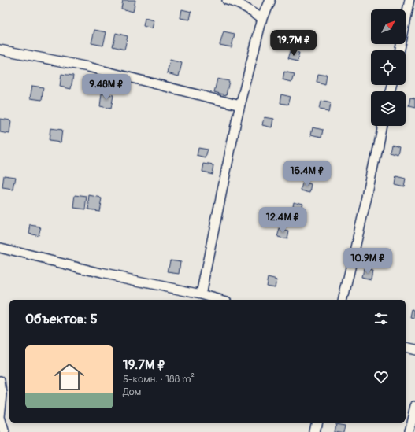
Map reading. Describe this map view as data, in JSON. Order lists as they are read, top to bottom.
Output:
{
  "north": "top right",
  "page": {
    "price": [
      "19.7M ₽",
      "9.48M ₽",
      "16.4M ₽",
      "12.4M ₽",
      "10.9M ₽"
    ],
    "heading": "Объектов: 5",
    "list": [
      {
        "name": "19.7M ₽",
        "note": "5-комн. · 188 m² · Дом"
      }
    ]
  }
}
